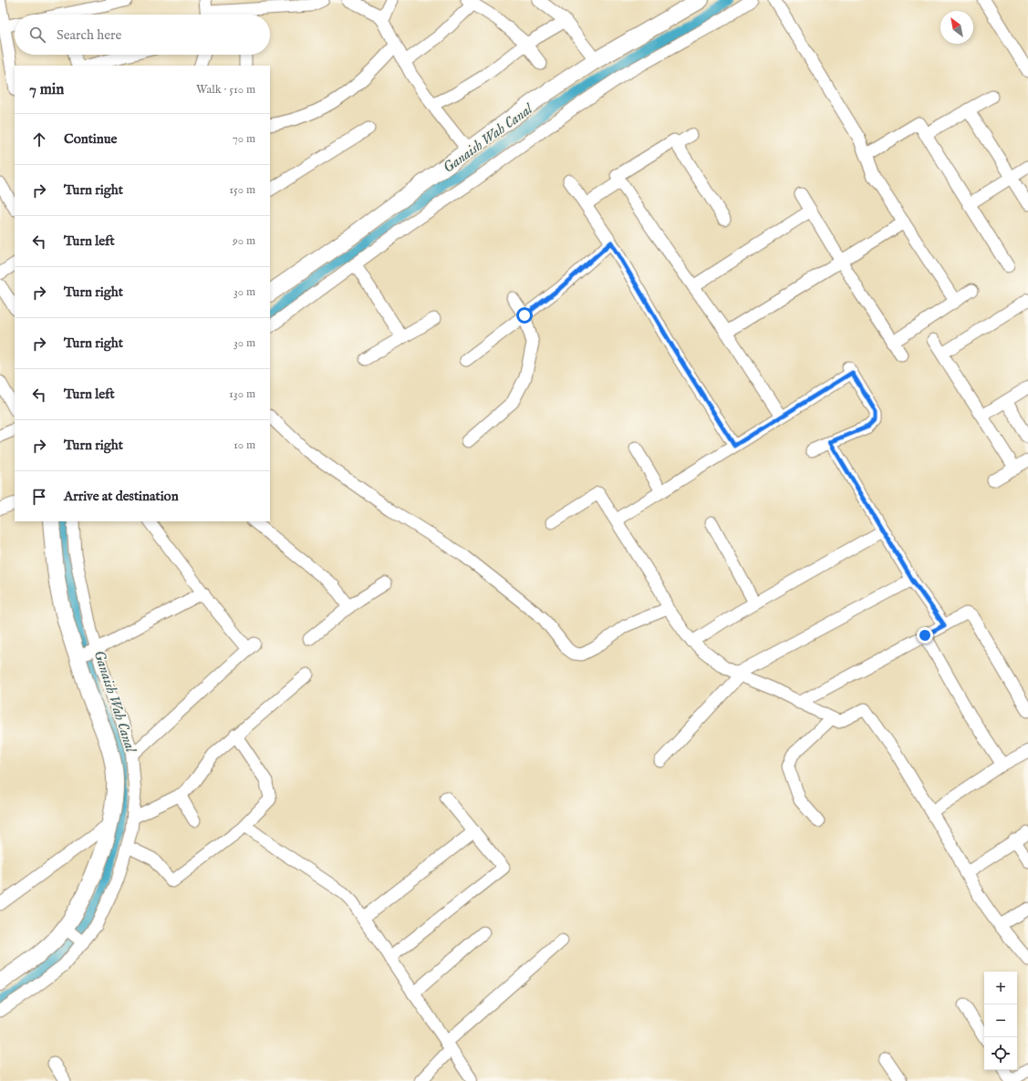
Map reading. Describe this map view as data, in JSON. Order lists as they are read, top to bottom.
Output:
{
  "water": ["Ganaish Wah Canal"],
  "north": "top left",
  "page": {
    "search": "Search here",
    "heading": ["7 min", "Walk · 510 m"],
    "list": [
      ["Continue", "70 m"],
      ["Turn right", "150 m"],
      ["Turn left", "90 m"],
      ["Turn right", "30 m"],
      ["Turn right", "30 m"],
      ["Turn left", "130 m"],
      ["Turn right", "10 m"],
      "Arrive at destination"
    ],
    "map_buttons": ["+", "−"]
  }
}
